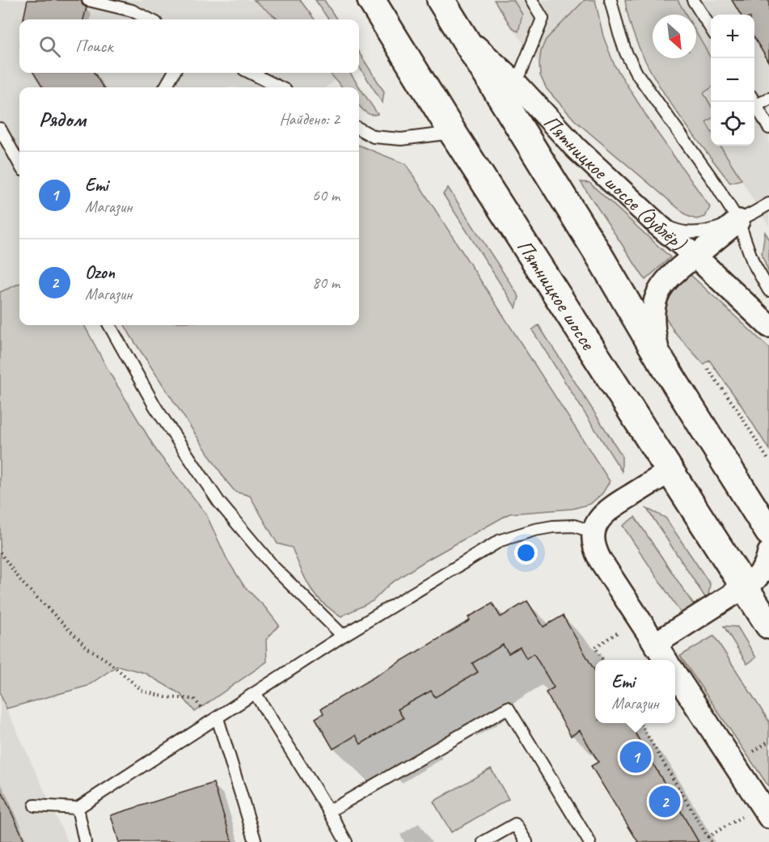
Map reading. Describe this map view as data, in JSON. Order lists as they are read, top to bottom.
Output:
{
  "streets": {
    "main road": ["Пятницкое шоссе"],
    "street": ["Пятницкое шоссе (дублёр)"]
  },
  "north": "bottom right",
  "page": {
    "map_buttons": ["+", "−"],
    "search": "Поиск",
    "heading": ["Рядом", "Найдено: 2"],
    "list": [
      {
        "mark": "1",
        "name": "Emi",
        "note": "Магазин",
        "value": "60 m"
      },
      {
        "mark": "2",
        "name": "Ozon",
        "note": "Магазин",
        "value": "80 m"
      }
    ],
    "popup": ["Emi", "Магазин"],
    "pins": ["1", "2"]
  }
}
